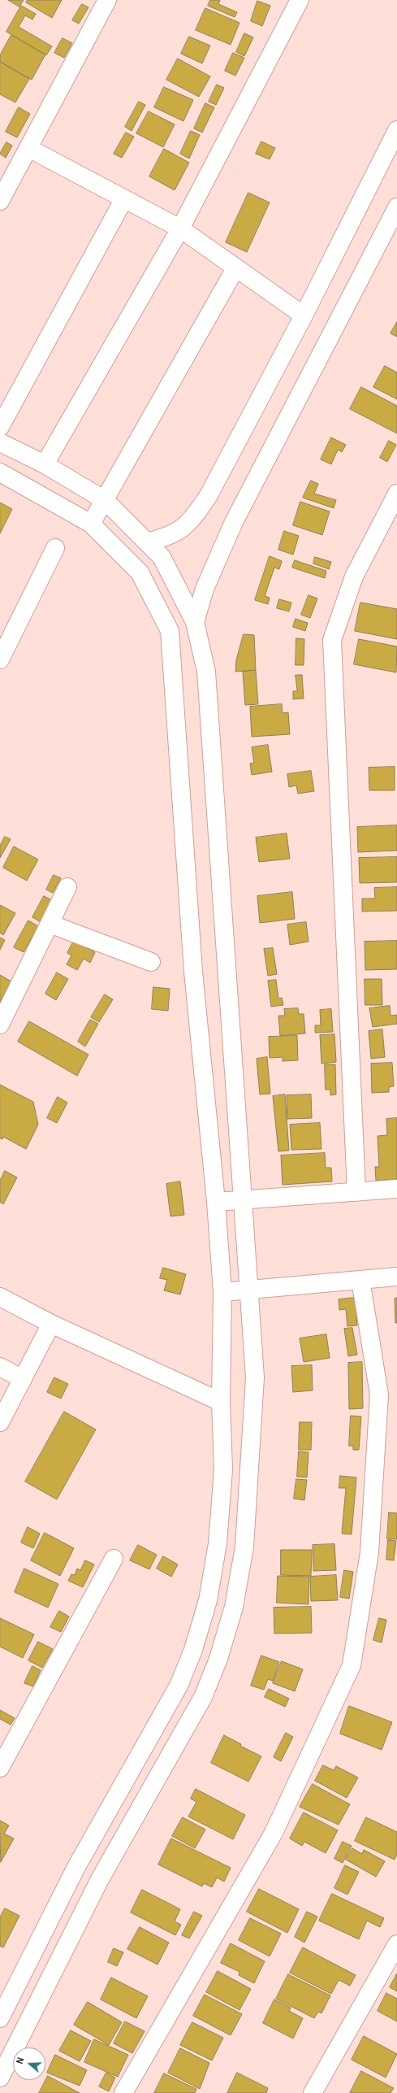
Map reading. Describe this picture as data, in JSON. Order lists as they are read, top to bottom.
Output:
{
  "north": "left"
}
